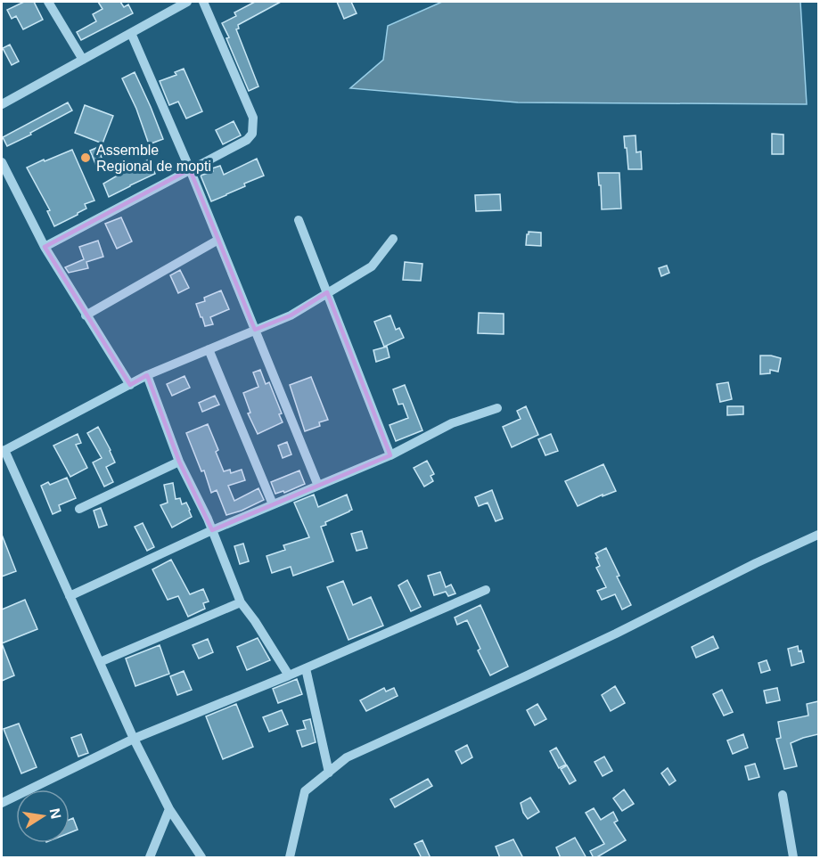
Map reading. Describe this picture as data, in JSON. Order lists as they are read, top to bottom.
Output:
{
  "places": ["Assemble Regional de mopti"],
  "north": "right"
}
